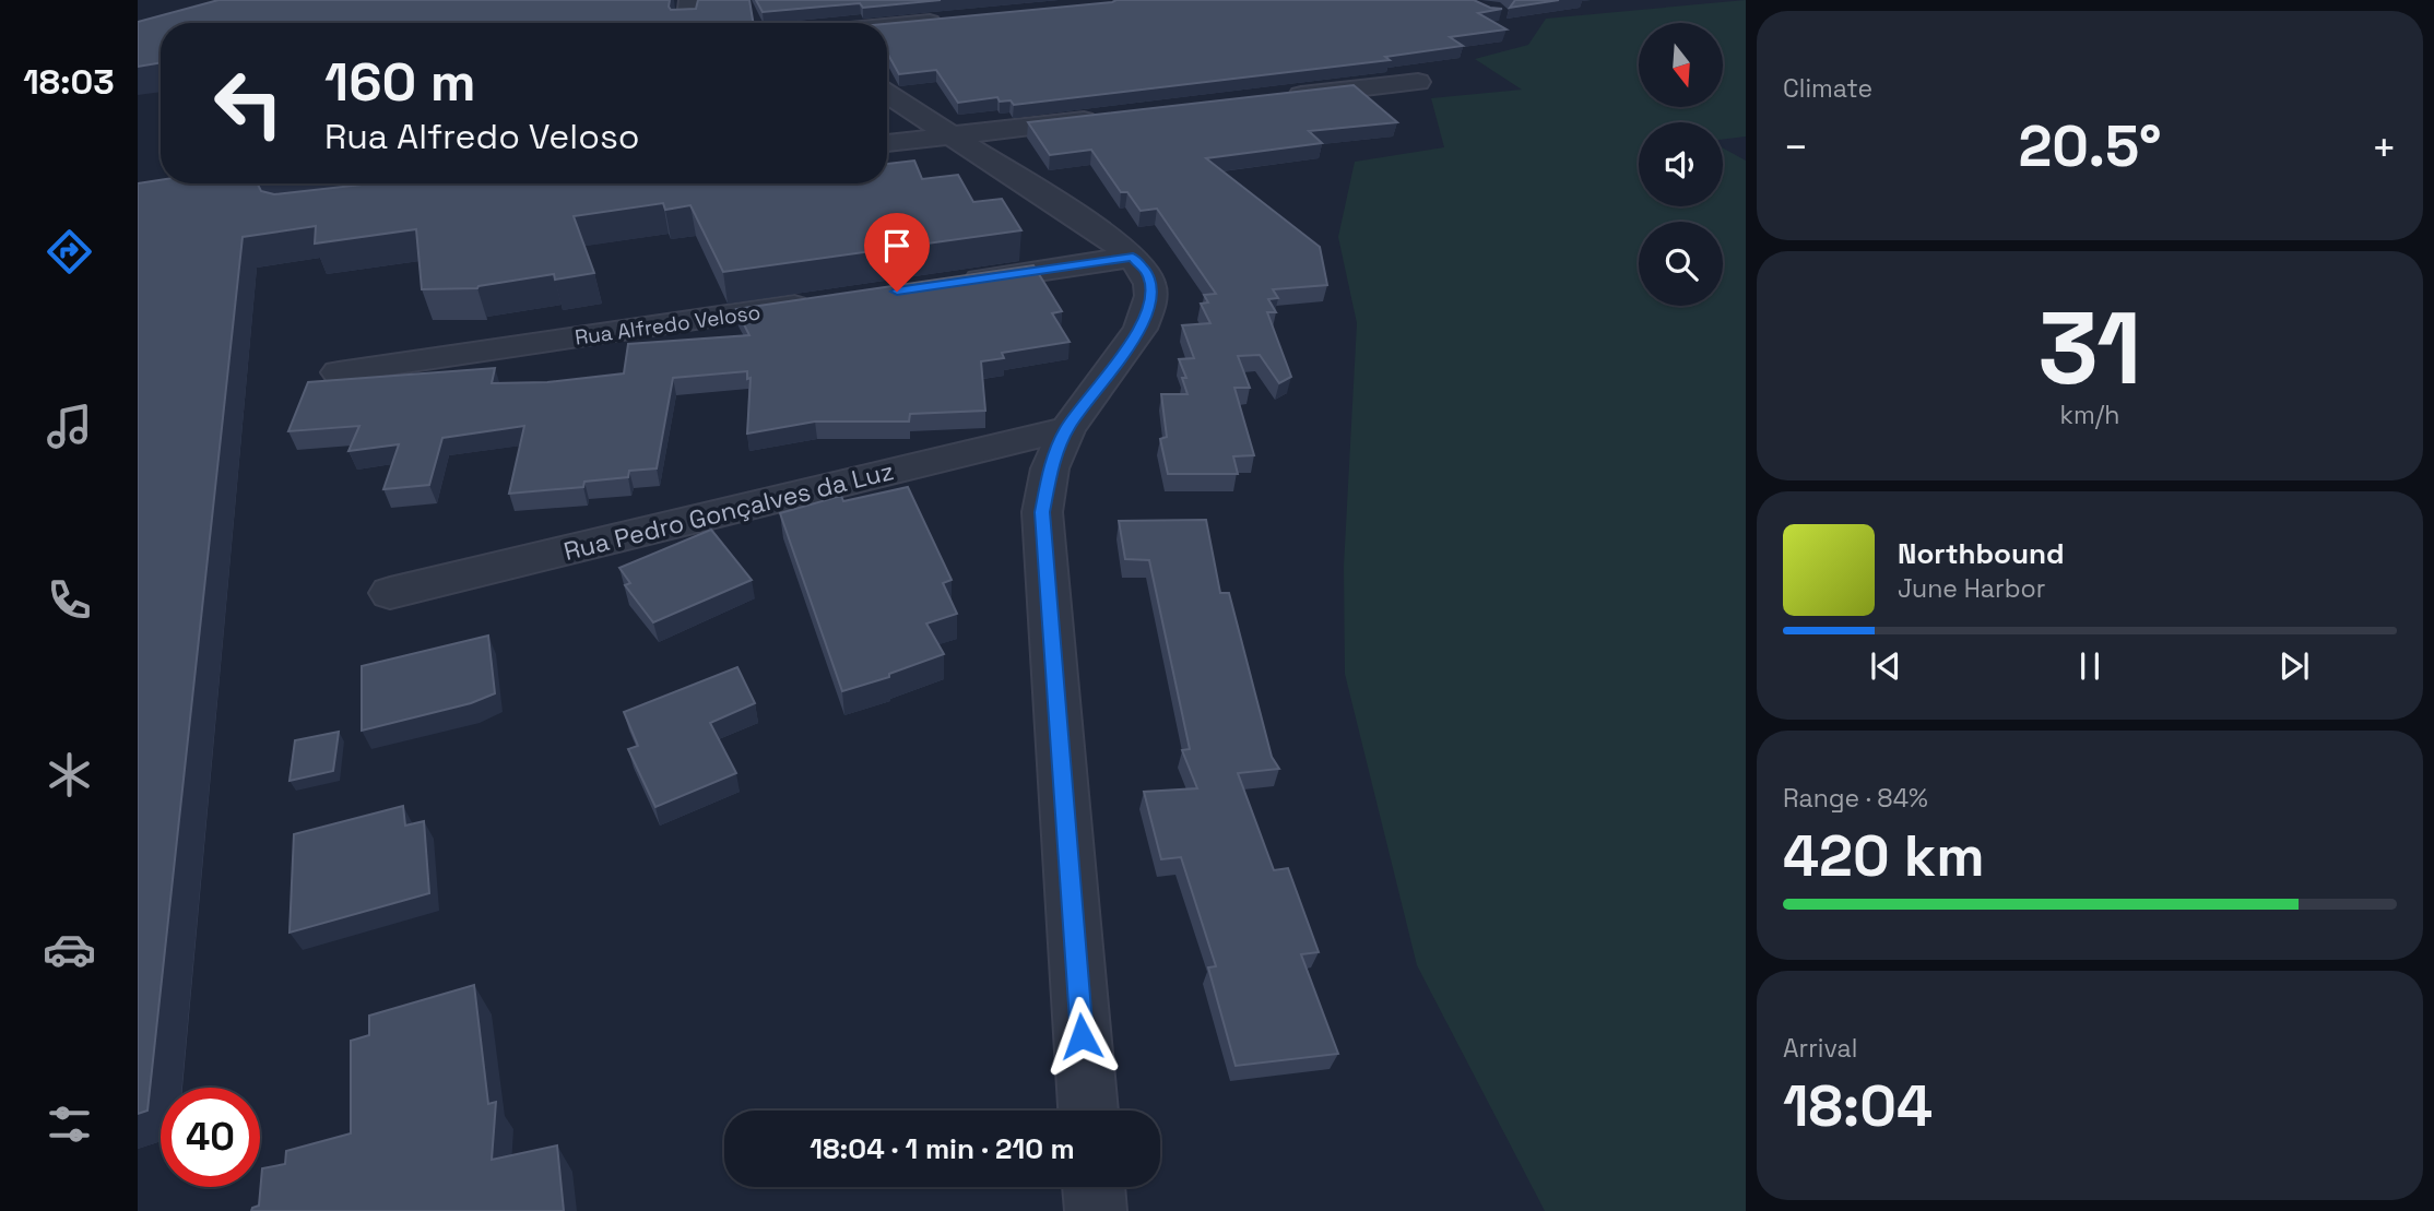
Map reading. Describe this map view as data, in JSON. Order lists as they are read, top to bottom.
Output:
{
  "streets": {
    "street": ["Rua Alfredo Veloso", "Rua Pedro Gonçalves da Luz"]
  },
  "north": "bottom",
  "page": {
    "tabs": "18:03",
    "tile": [
      "Climate",
      ["31", "km/h"],
      ["Range · 84%", "420 km"],
      ["Arrival", "18:04"]
    ],
    "turn": ["160 m", "Rua Alfredo Veloso"],
    "heat": ["−", "20.5°", "+"],
    "song": ["Northbound", "June Harbor"],
    "limit": "40",
    "trip": "18:04 · 1 min · 210 m"
  }
}
